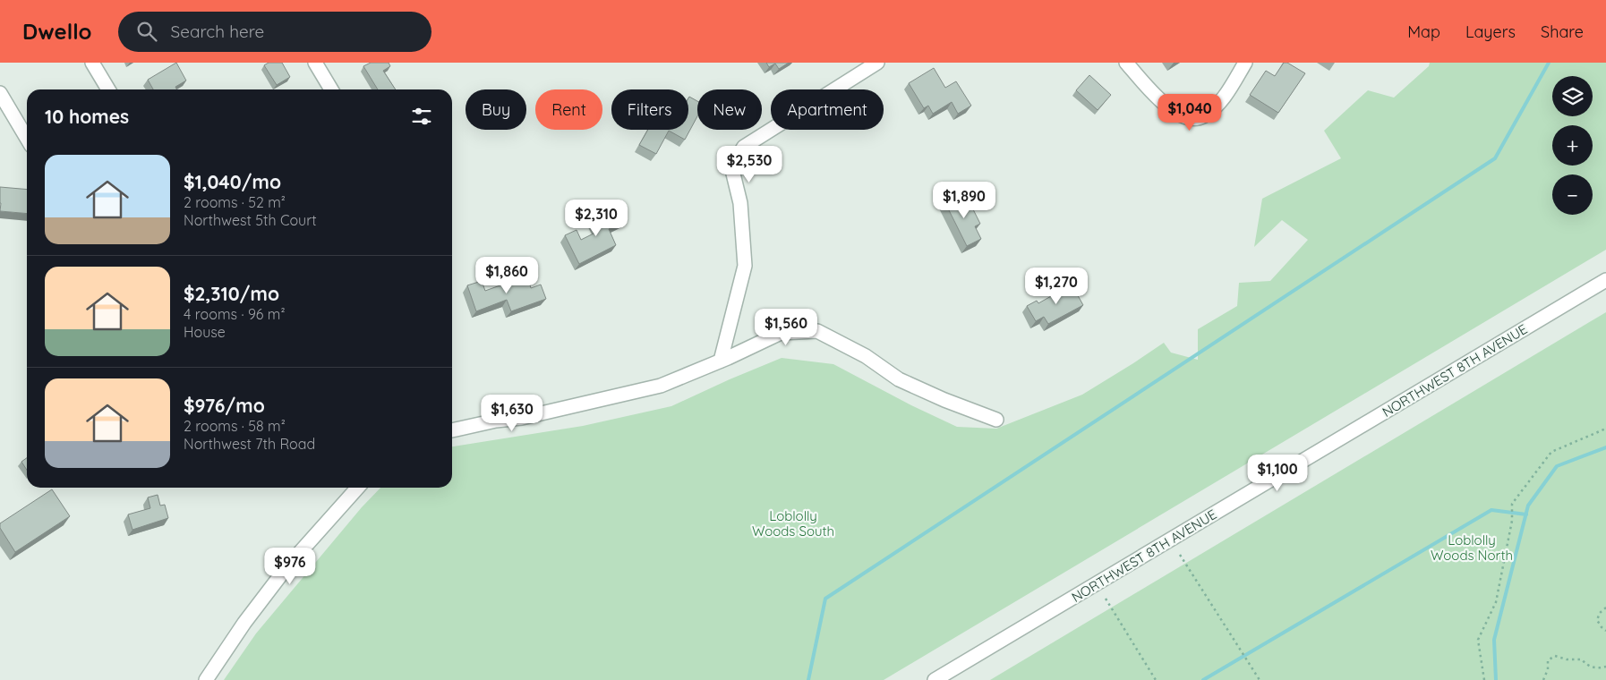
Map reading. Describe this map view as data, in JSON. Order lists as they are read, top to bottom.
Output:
{
  "streets": {
    "street": ["NORTHWEST 8TH AVENUE"]
  },
  "parks": ["Loblolly Woods South", "Loblolly Woods North"],
  "page": {
    "header": "Dwello",
    "search": "Search here",
    "nav": ["Map", "Layers", "Share"],
    "map_buttons": ["+", "−"],
    "chip": [
      "Buy",
      "Rent",
      "Filters",
      "New",
      "Apartment"
    ],
    "heading": "10 homes",
    "price": [
      "$1,040",
      "$2,530",
      "$1,890",
      "$2,310",
      "$1,860",
      "$1,270",
      "$1,560",
      "$1,630",
      "$1,100",
      "$976"
    ],
    "list": [
      {
        "name": "$1,040/mo",
        "note": "2 rooms · 52 m² · Northwest 5th Court"
      },
      {
        "name": "$2,310/mo",
        "note": "4 rooms · 96 m² · House"
      },
      {
        "name": "$976/mo",
        "note": "2 rooms · 58 m² · Northwest 7th Road"
      }
    ]
  }
}
